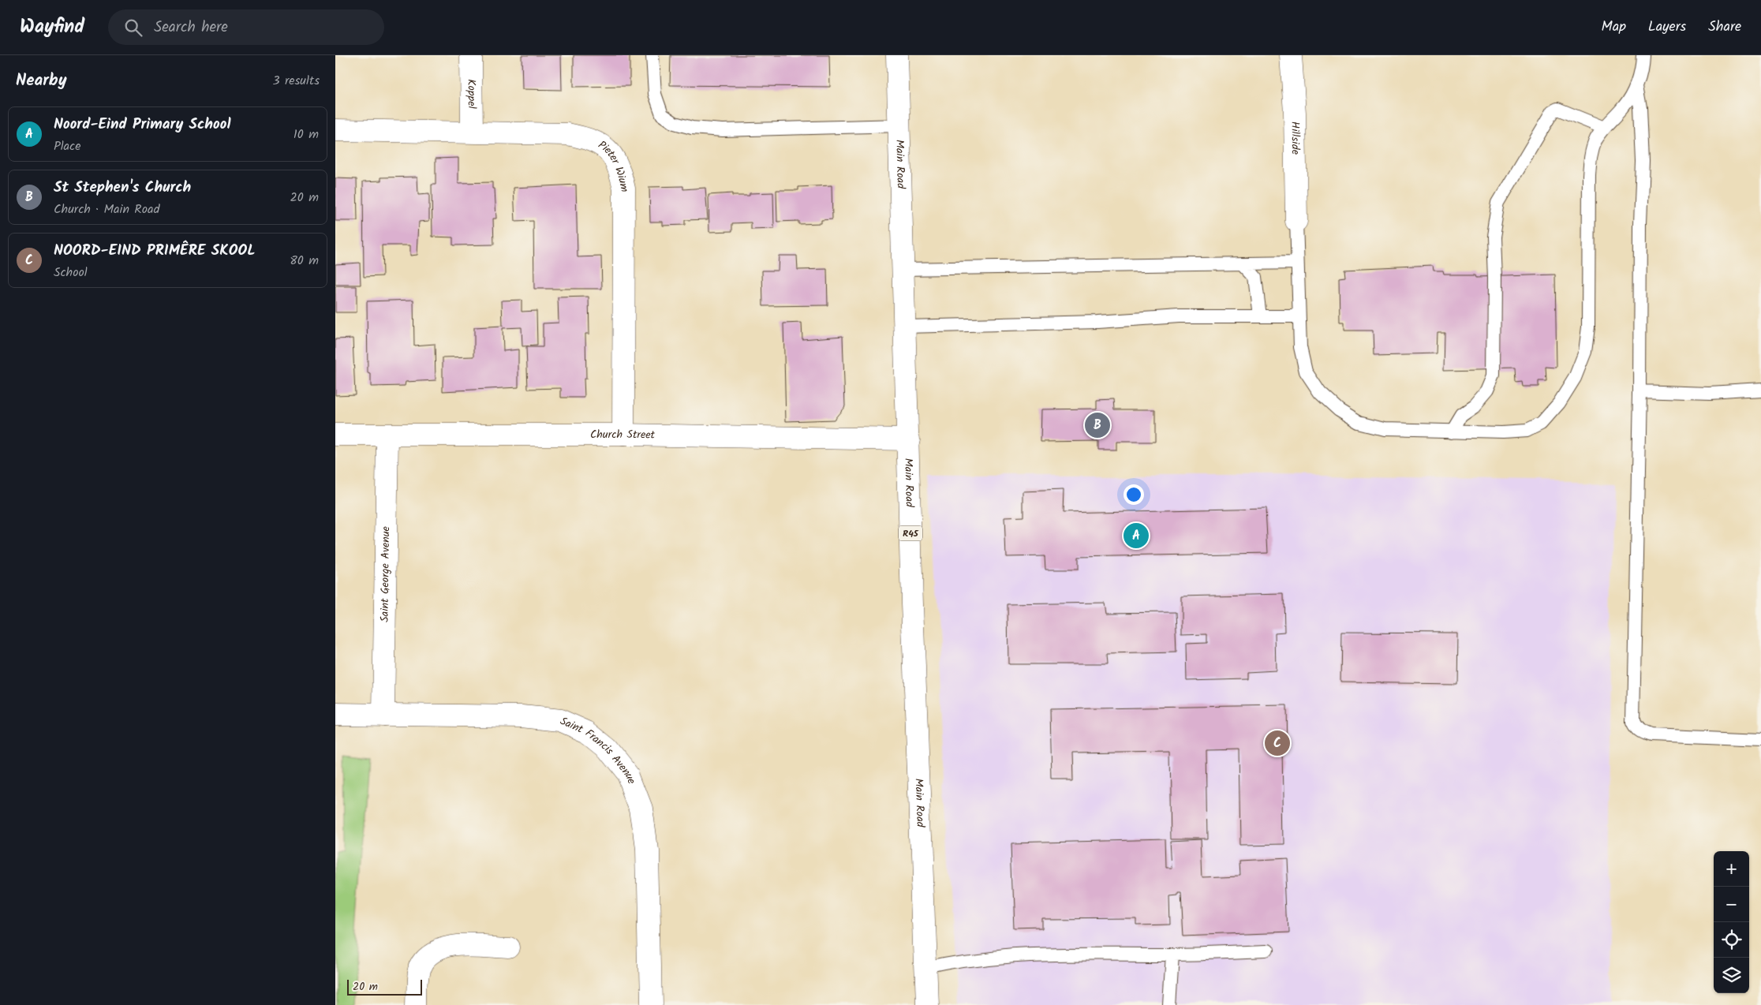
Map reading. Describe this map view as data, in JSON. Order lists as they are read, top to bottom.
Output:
{
  "streets": {
    "street": [
      "Koppel",
      "Hillside",
      "Main Road",
      "Pieter Wium",
      "Church Street",
      "R45",
      "Saint George Avenue",
      "Saint Francis Avenue"
    ]
  },
  "crossings": [
    ["Koppel", "Pieter Wium"],
    ["Main Road", "Church Street"],
    ["Pieter Wium", "Church Street"],
    ["Church Street", "Saint George Avenue"],
    ["Saint George Avenue", "Saint Francis Avenue"]
  ],
  "scale_bar": "20 m",
  "page": {
    "header": "Wayfind",
    "search": "Search here",
    "nav": ["Map", "Layers", "Share"],
    "heading": ["Nearby", "3 results"],
    "list": [
      {
        "mark": "A",
        "name": "Noord-Eind Primary School",
        "note": "Place",
        "value": "10 m"
      },
      {
        "mark": "B",
        "name": "St Stephen's Church",
        "note": "Church · Main Road",
        "value": "20 m"
      },
      {
        "mark": "C",
        "name": "NOORD-EIND PRIMÊRE SKOOL",
        "note": "School",
        "value": "80 m"
      }
    ],
    "pins": ["B", "A", "C"],
    "map_buttons": ["+", "−"],
    "scale": "20 m"
  }
}
